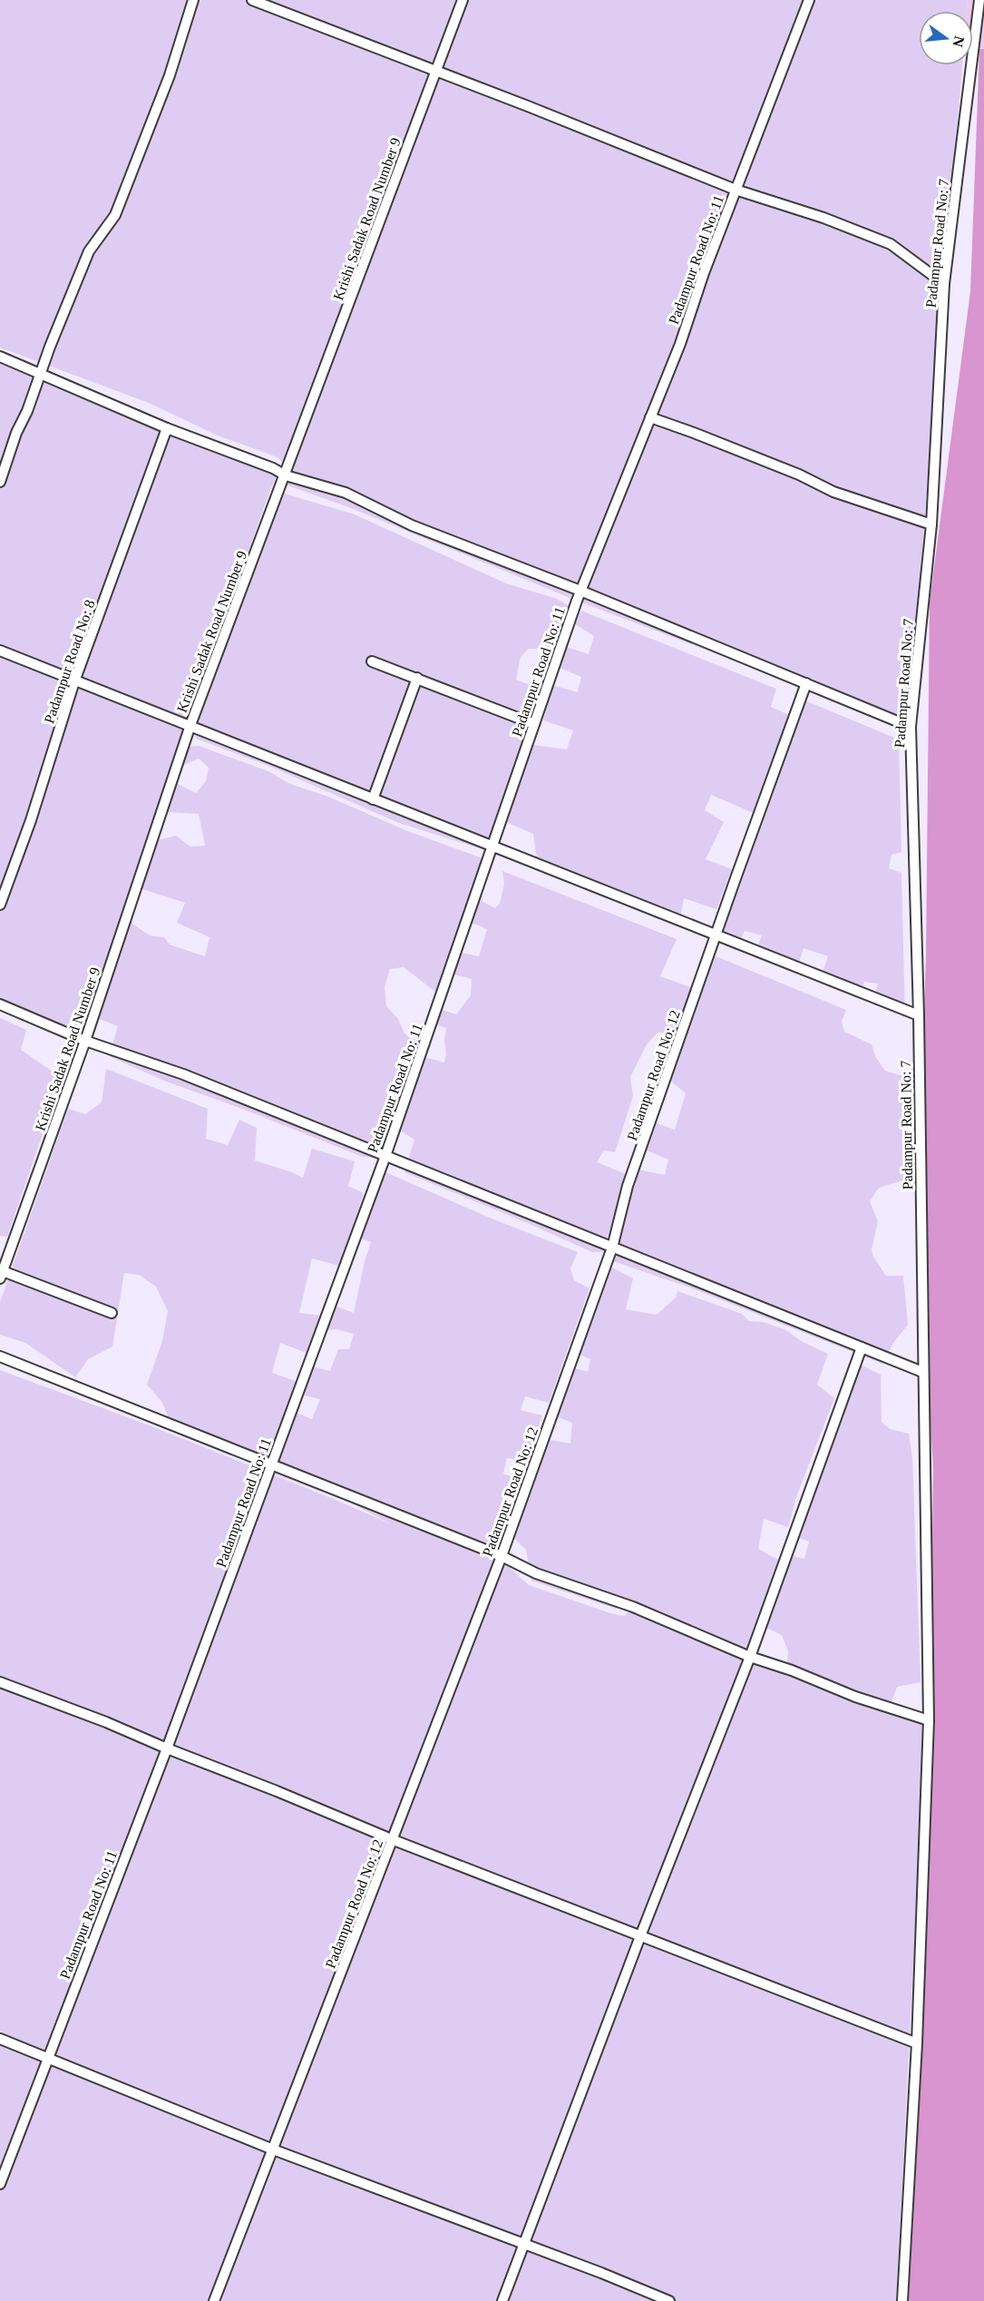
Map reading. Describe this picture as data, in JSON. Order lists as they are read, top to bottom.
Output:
{
  "streets": {
    "street": [
      "Krishi Sadak Road Number 9",
      "Padampur Road No: 7",
      "Padampur Road No: 11",
      "Padampur Road No: 8",
      "Padampur Road No: 12"
    ]
  },
  "north": "right"
}
